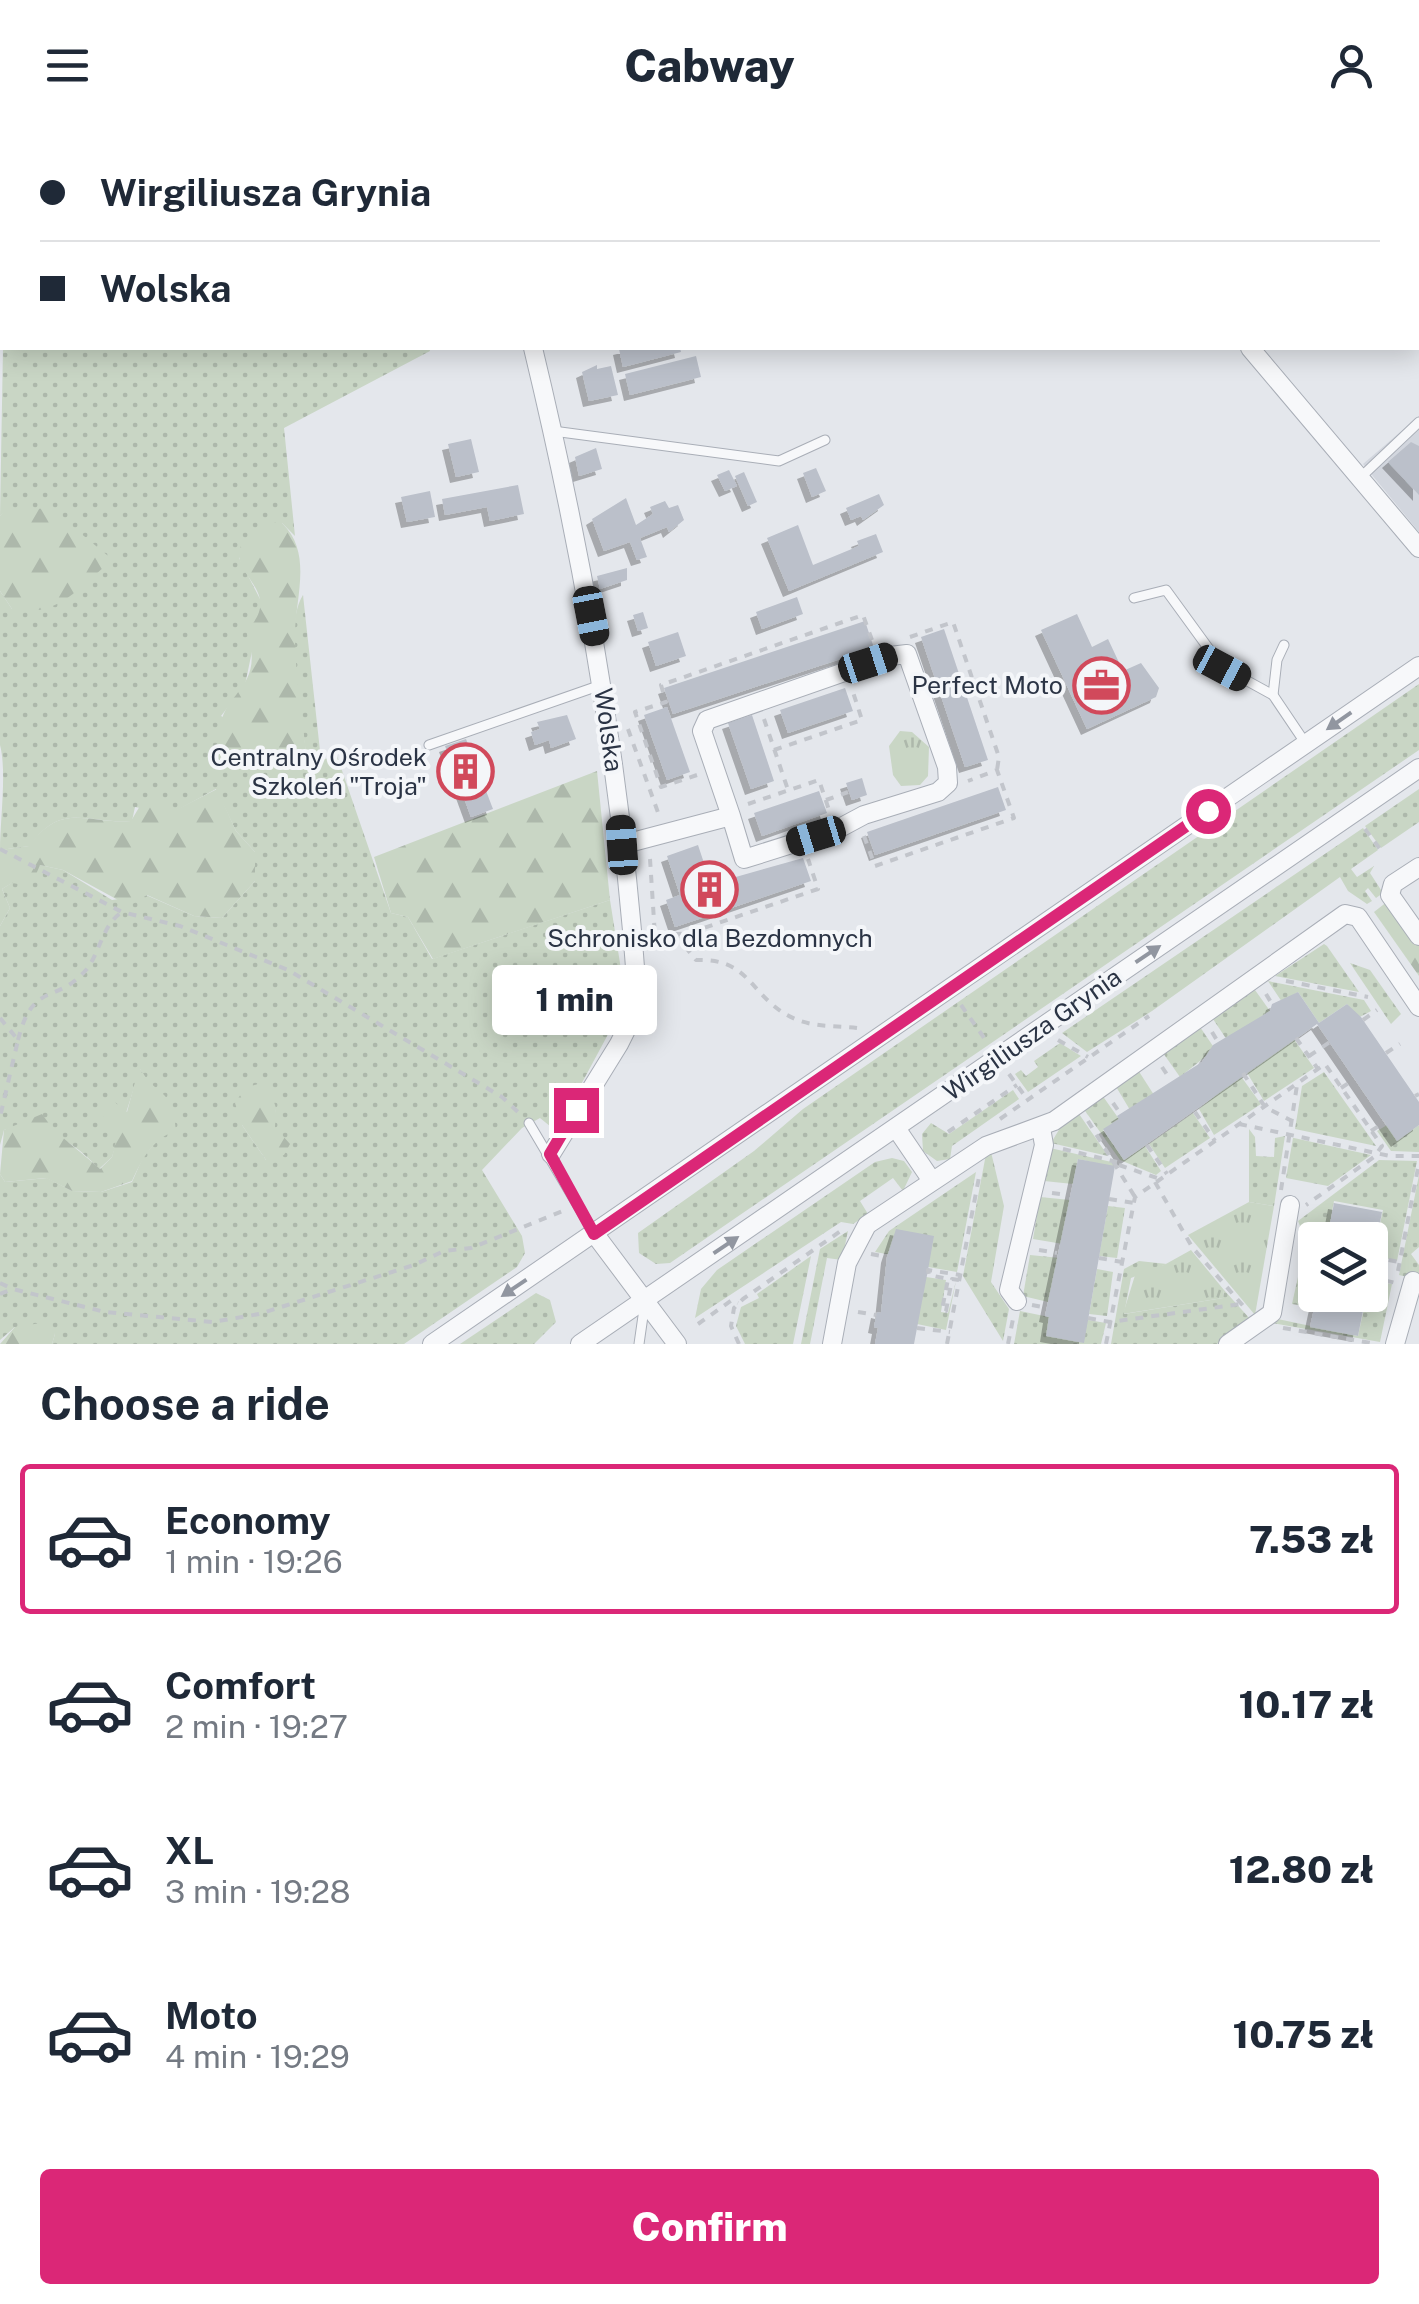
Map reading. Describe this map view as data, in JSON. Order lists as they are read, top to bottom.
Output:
{
  "streets": {
    "street": ["Wolska", "Wirgiliusza Grynia"]
  },
  "places": {
    "office": ["Perfect Moto"],
    "building": ["Centralny Ośrodek Szkoleń \"Troja\"", "Schronisko dla Bezdomnych"]
  },
  "page": {
    "header": "Cabway",
    "banner": ["Wirgiliusza Grynia", "Wolska"],
    "bubble": "1 min",
    "heading": "Choose a ride",
    "list": [
      {
        "name": "Economy",
        "note": "1 min · 19:26",
        "value": "7.53 zł"
      },
      {
        "name": "Comfort",
        "note": "2 min · 19:27",
        "value": "10.17 zł"
      },
      {
        "name": "XL",
        "note": "3 min · 19:28",
        "value": "12.80 zł"
      },
      {
        "name": "Moto",
        "note": "4 min · 19:29",
        "value": "10.75 zł"
      }
    ],
    "buttons": "Confirm"
  }
}
